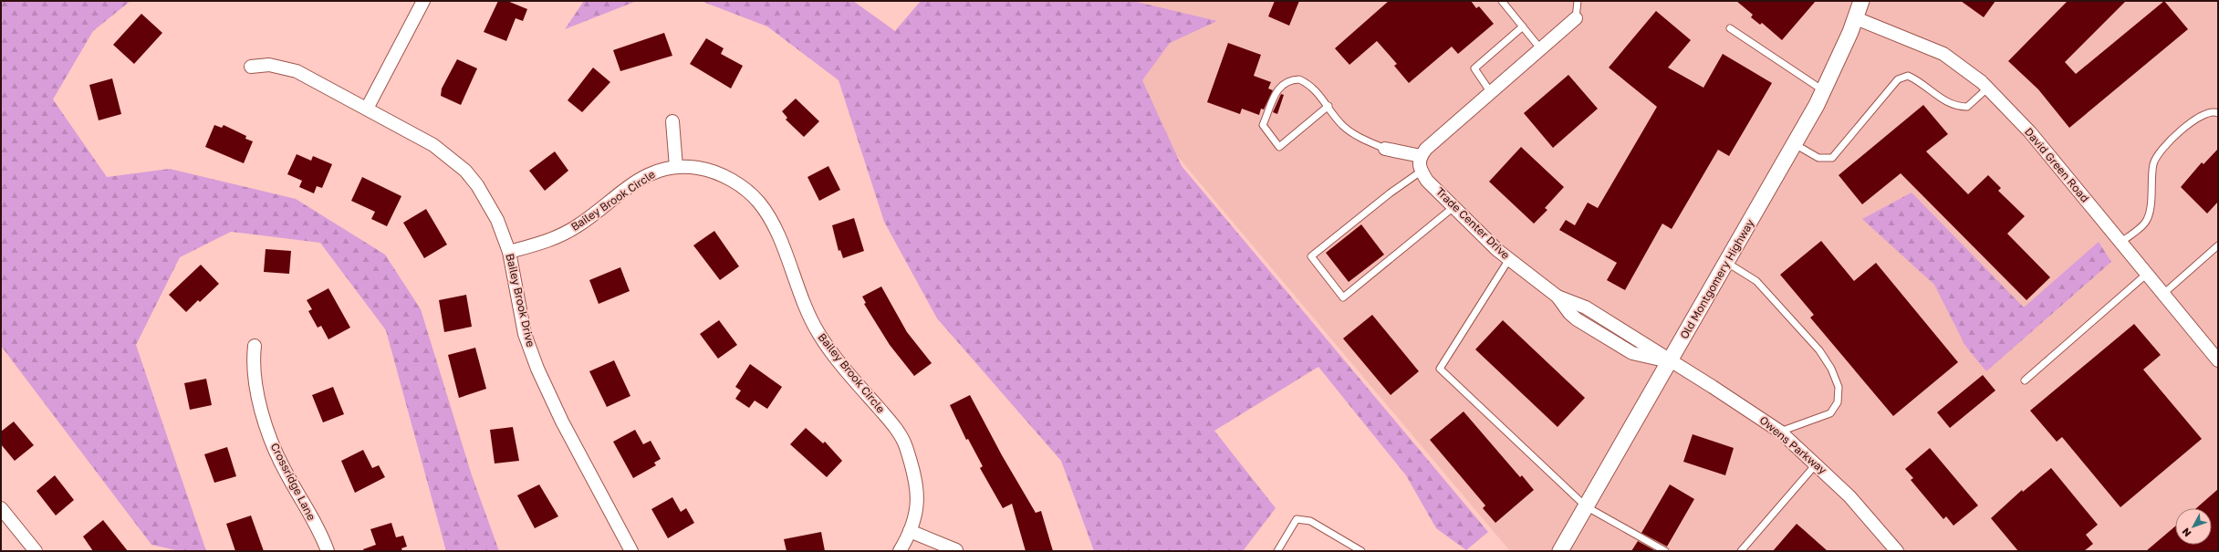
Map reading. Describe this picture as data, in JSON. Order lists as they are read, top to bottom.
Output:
{
  "streets": {
    "street": [
      "David Green Road",
      "Bailey Brook Circle",
      "Trade Center Drive",
      "Old Montgomery Highway",
      "Bailey Brook Drive",
      "Owens Parkway",
      "Crossridge Lane"
    ]
  },
  "crossings": [
    ["David Green Road", "Old Montgomery Highway"],
    ["Bailey Brook Circle", "Bailey Brook Drive"],
    ["Trade Center Drive", "Old Montgomery Highway"],
    ["Trade Center Drive", "Owens Parkway"],
    ["Old Montgomery Highway", "Owens Parkway"]
  ],
  "north": "bottom left"
}
